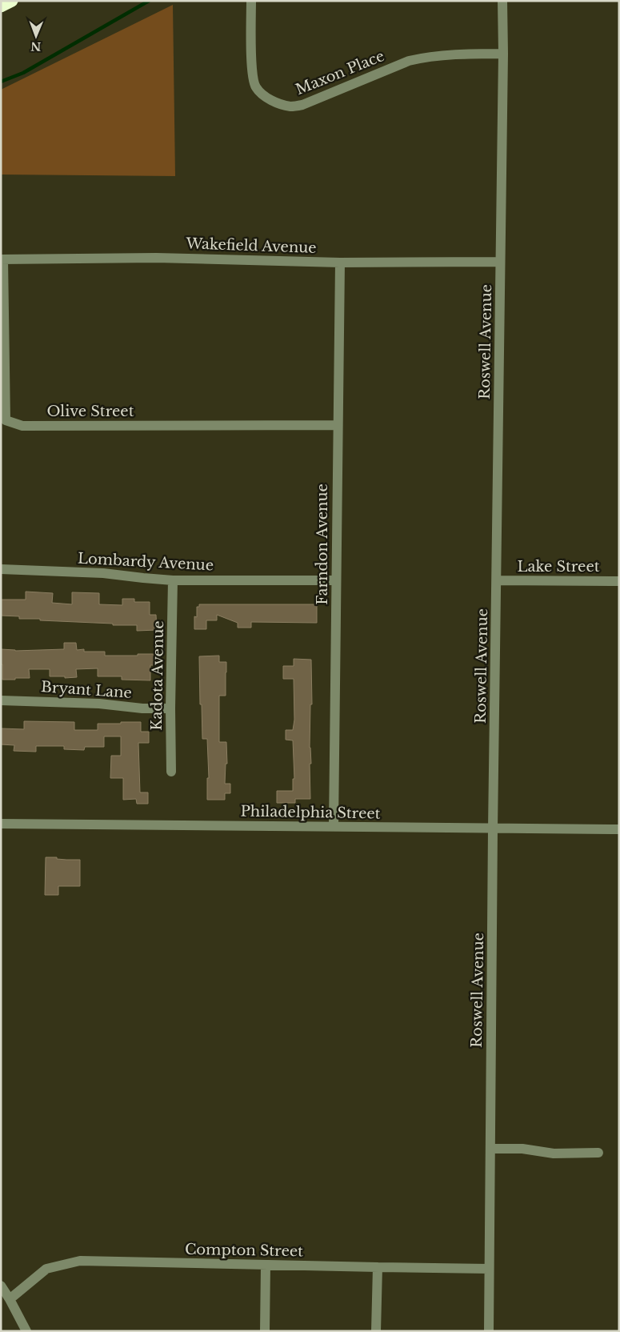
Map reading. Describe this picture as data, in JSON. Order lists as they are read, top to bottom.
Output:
{
  "streets": {
    "street": [
      "Maxon Place",
      "Wakefield Avenue",
      "Roswell Avenue",
      "Olive Street",
      "Farndon Avenue",
      "Lombardy Avenue",
      "Lake Street",
      "Kadota Avenue",
      "Bryant Lane",
      "Philadelphia Street",
      "Compton Street"
    ]
  },
  "crossings": [
    ["Maxon Place", "Roswell Avenue"],
    ["Wakefield Avenue", "Roswell Avenue"],
    ["Wakefield Avenue", "Olive Street"],
    ["Wakefield Avenue", "Farndon Avenue"],
    ["Roswell Avenue", "Lake Street"],
    ["Roswell Avenue", "Philadelphia Street"],
    ["Roswell Avenue", "Compton Street"],
    ["Olive Street", "Farndon Avenue"],
    ["Farndon Avenue", "Lombardy Avenue"],
    ["Farndon Avenue", "Philadelphia Street"],
    ["Lombardy Avenue", "Kadota Avenue"],
    ["Kadota Avenue", "Bryant Lane"]
  ],
  "north": "bottom"
}
